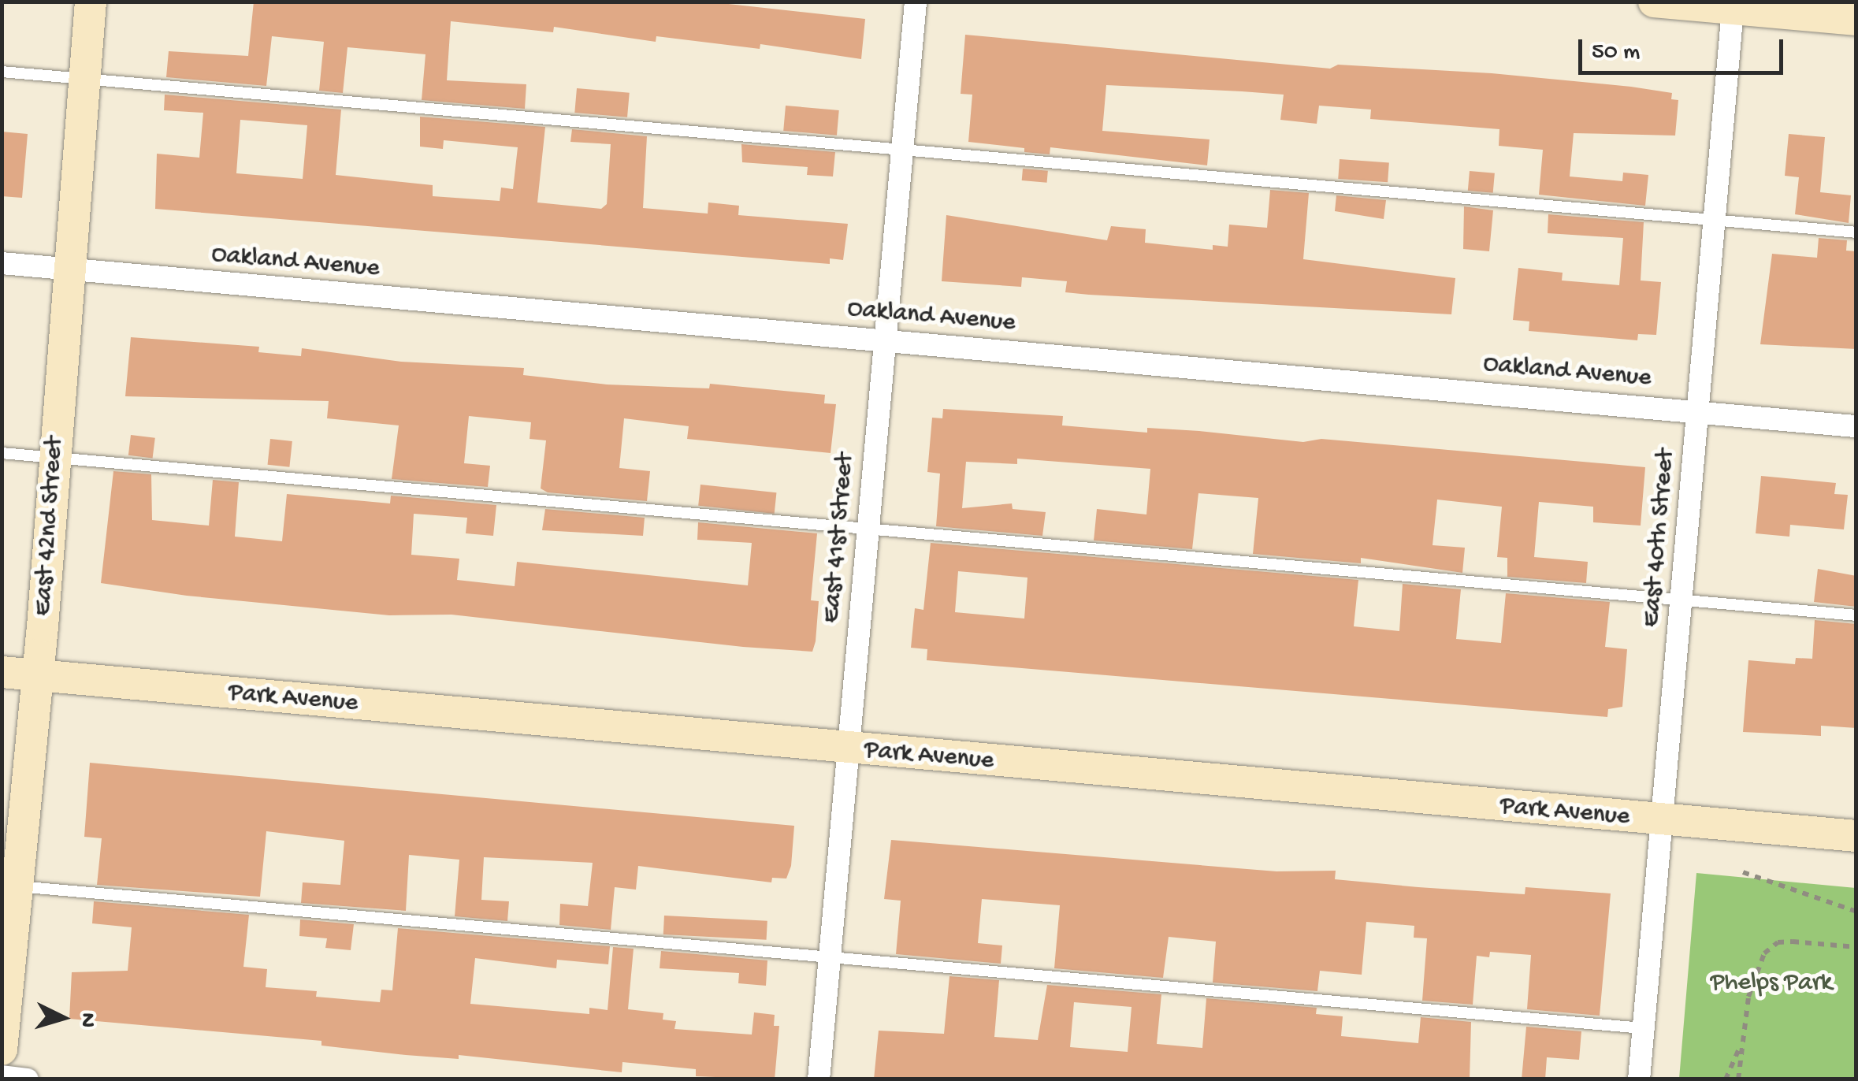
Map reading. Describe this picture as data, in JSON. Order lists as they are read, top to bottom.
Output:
{
  "streets": {
    "street": [
      "Oakland Avenue",
      "East 42nd Street",
      "East 41st Street",
      "East 40th Street",
      "Park Avenue"
    ]
  },
  "crossings": [
    ["Oakland Avenue", "East 42nd Street"],
    ["Oakland Avenue", "East 41st Street"],
    ["Oakland Avenue", "East 40th Street"],
    ["East 42nd Street", "Park Avenue"],
    ["East 41st Street", "Park Avenue"],
    ["East 40th Street", "Park Avenue"]
  ],
  "parks": ["Phelps Park"],
  "scale_bar": "50 m",
  "north": "right"
}
